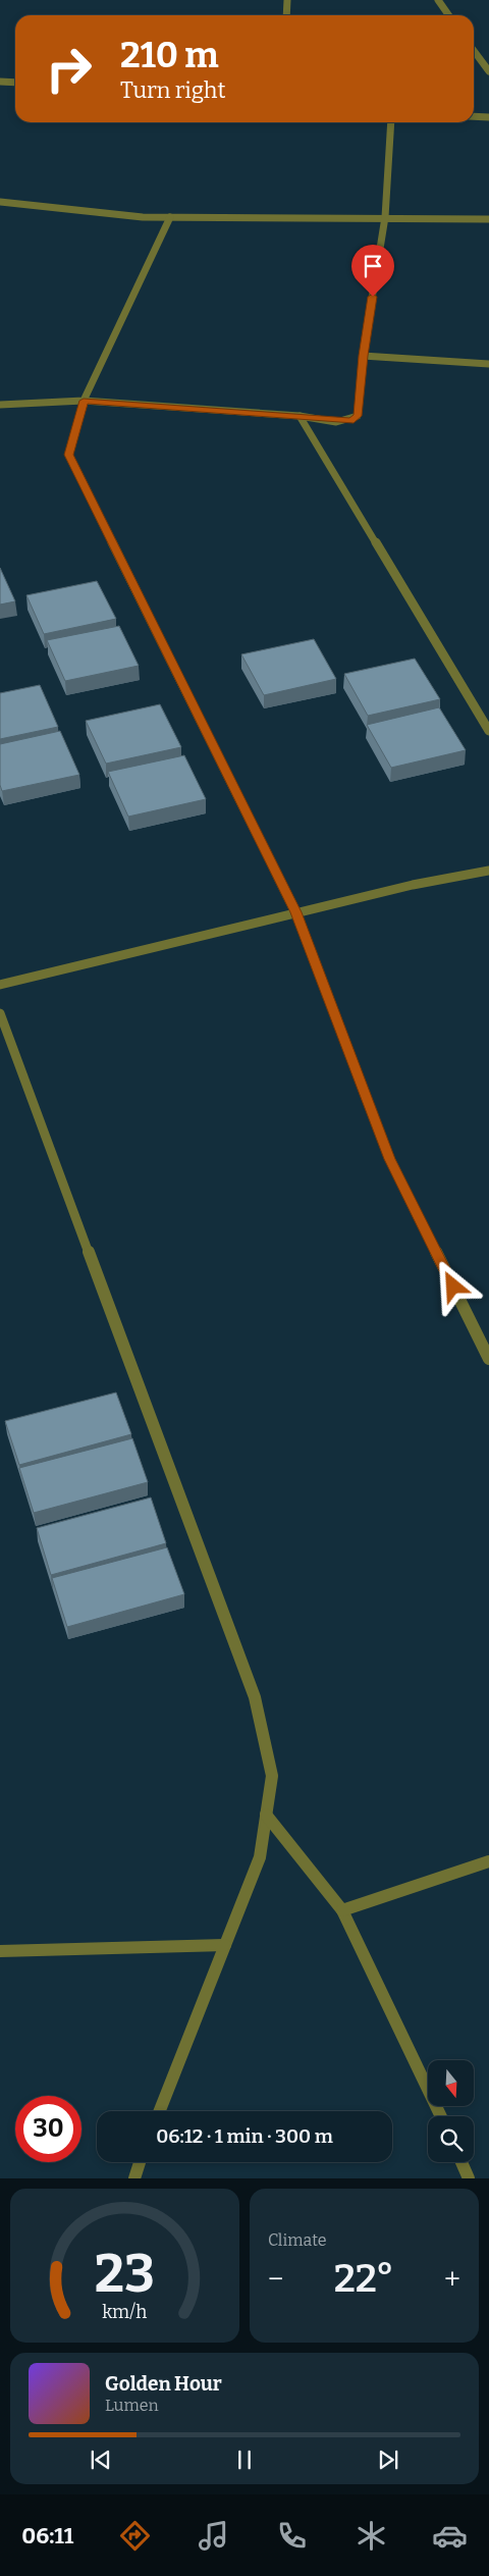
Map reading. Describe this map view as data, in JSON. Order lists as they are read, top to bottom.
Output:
{
  "north": "bottom",
  "page": {
    "turn": ["210 m", "Turn right"],
    "limit": "30",
    "trip": "06:12 · 1 min · 300 m",
    "tile": "Climate",
    "heat": ["−", "22°", "+"],
    "song": ["Golden Hour", "Lumen"],
    "tabs": "06:11",
    "gauge": ["23", "km/h"]
  }
}
